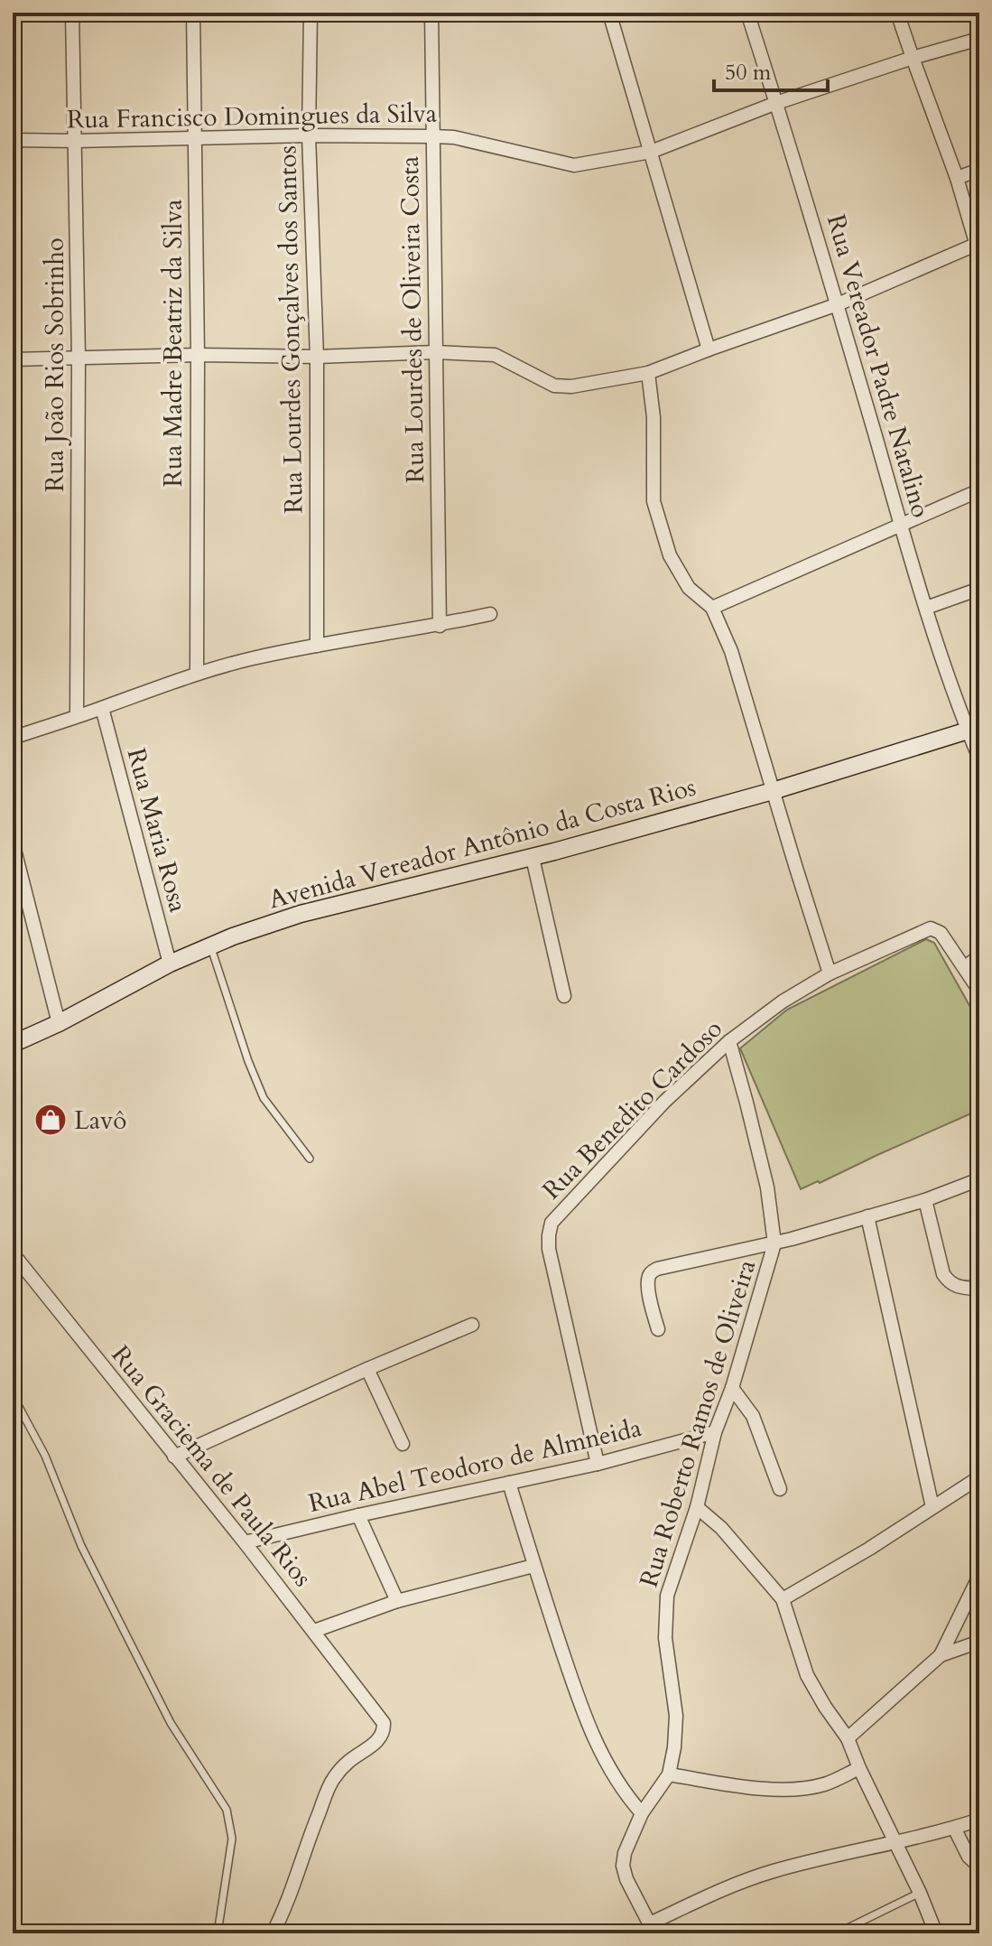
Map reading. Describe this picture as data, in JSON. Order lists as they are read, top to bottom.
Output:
{
  "streets": {
    "main road": ["Avenida Vereador Antônio da Costa Rios"],
    "street": [
      "Rua Francisco Domingues da Silva",
      "Rua Lourdes de Oliveira Costa",
      "Rua Lourdes Gonçalves dos Santos",
      "Rua Madre Beatriz da Silva",
      "Rua João Rios Sobrinho",
      "Rua Vereador Padre Natalino",
      "Rua Maria Rosa",
      "Rua Benedito Cardoso",
      "Rua Roberto Ramos de Oliveira",
      "Rua Abel Teodoro de Almneida",
      "Rua Graciema de Paula Rios"
    ]
  },
  "crossings": [
    ["Rua Francisco Domingues da Silva", "Rua Lourdes de Oliveira Costa"],
    ["Rua Francisco Domingues da Silva", "Rua Lourdes Gonçalves dos Santos"],
    ["Rua Francisco Domingues da Silva", "Rua Madre Beatriz da Silva"],
    ["Rua Francisco Domingues da Silva", "Rua João Rios Sobrinho"],
    ["Rua Vereador Padre Natalino", "Avenida Vereador Antônio da Costa Rios"],
    ["Rua Maria Rosa", "Avenida Vereador Antônio da Costa Rios"],
    ["Rua Benedito Cardoso", "Rua Roberto Ramos de Oliveira"],
    ["Rua Benedito Cardoso", "Rua Abel Teodoro de Almneida"],
    ["Rua Roberto Ramos de Oliveira", "Rua Abel Teodoro de Almneida"],
    ["Rua Abel Teodoro de Almneida", "Rua Graciema de Paula Rios"]
  ],
  "places": {
    "shop": ["Lavô"]
  },
  "scale_bar": "50 m"
}
